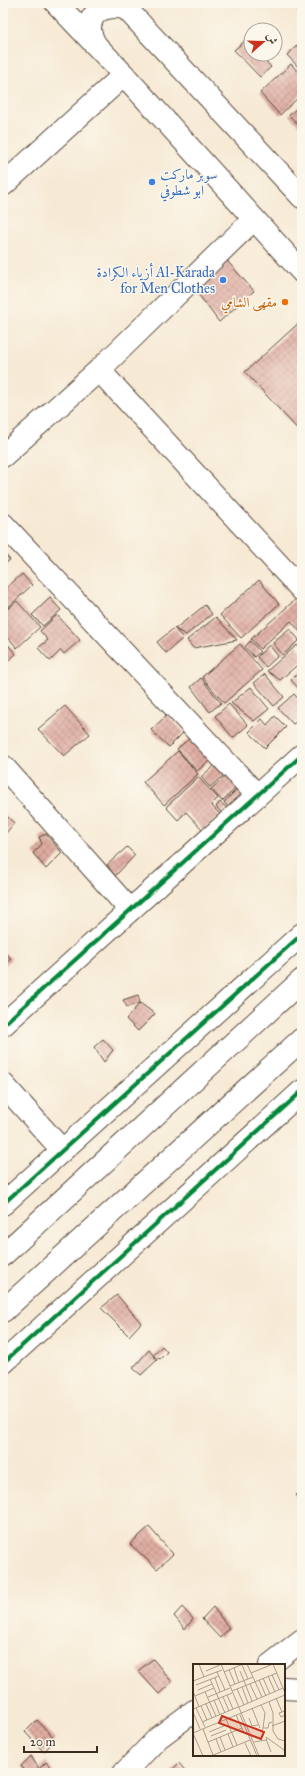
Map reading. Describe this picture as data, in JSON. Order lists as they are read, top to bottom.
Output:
{
  "places": ["سوبر ماركت ابو شطوفي", "أزياء الكرادة Al-Karada for Men Clothes", "مقهى الشامي"],
  "scale_bar": "20 m",
  "north": "right"
}
